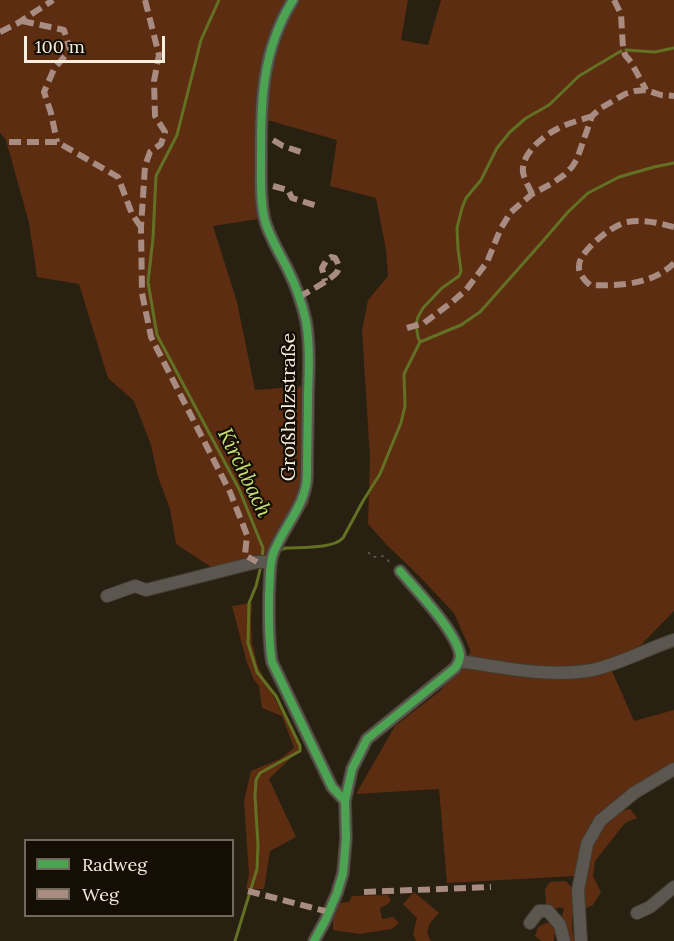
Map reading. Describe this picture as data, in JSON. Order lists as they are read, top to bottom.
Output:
{
  "streets": {
    "street": ["Großholzstraße"]
  },
  "water": ["Kirchbach"],
  "legend": ["Radweg", "Weg"],
  "scale_bar": "100 m"
}
